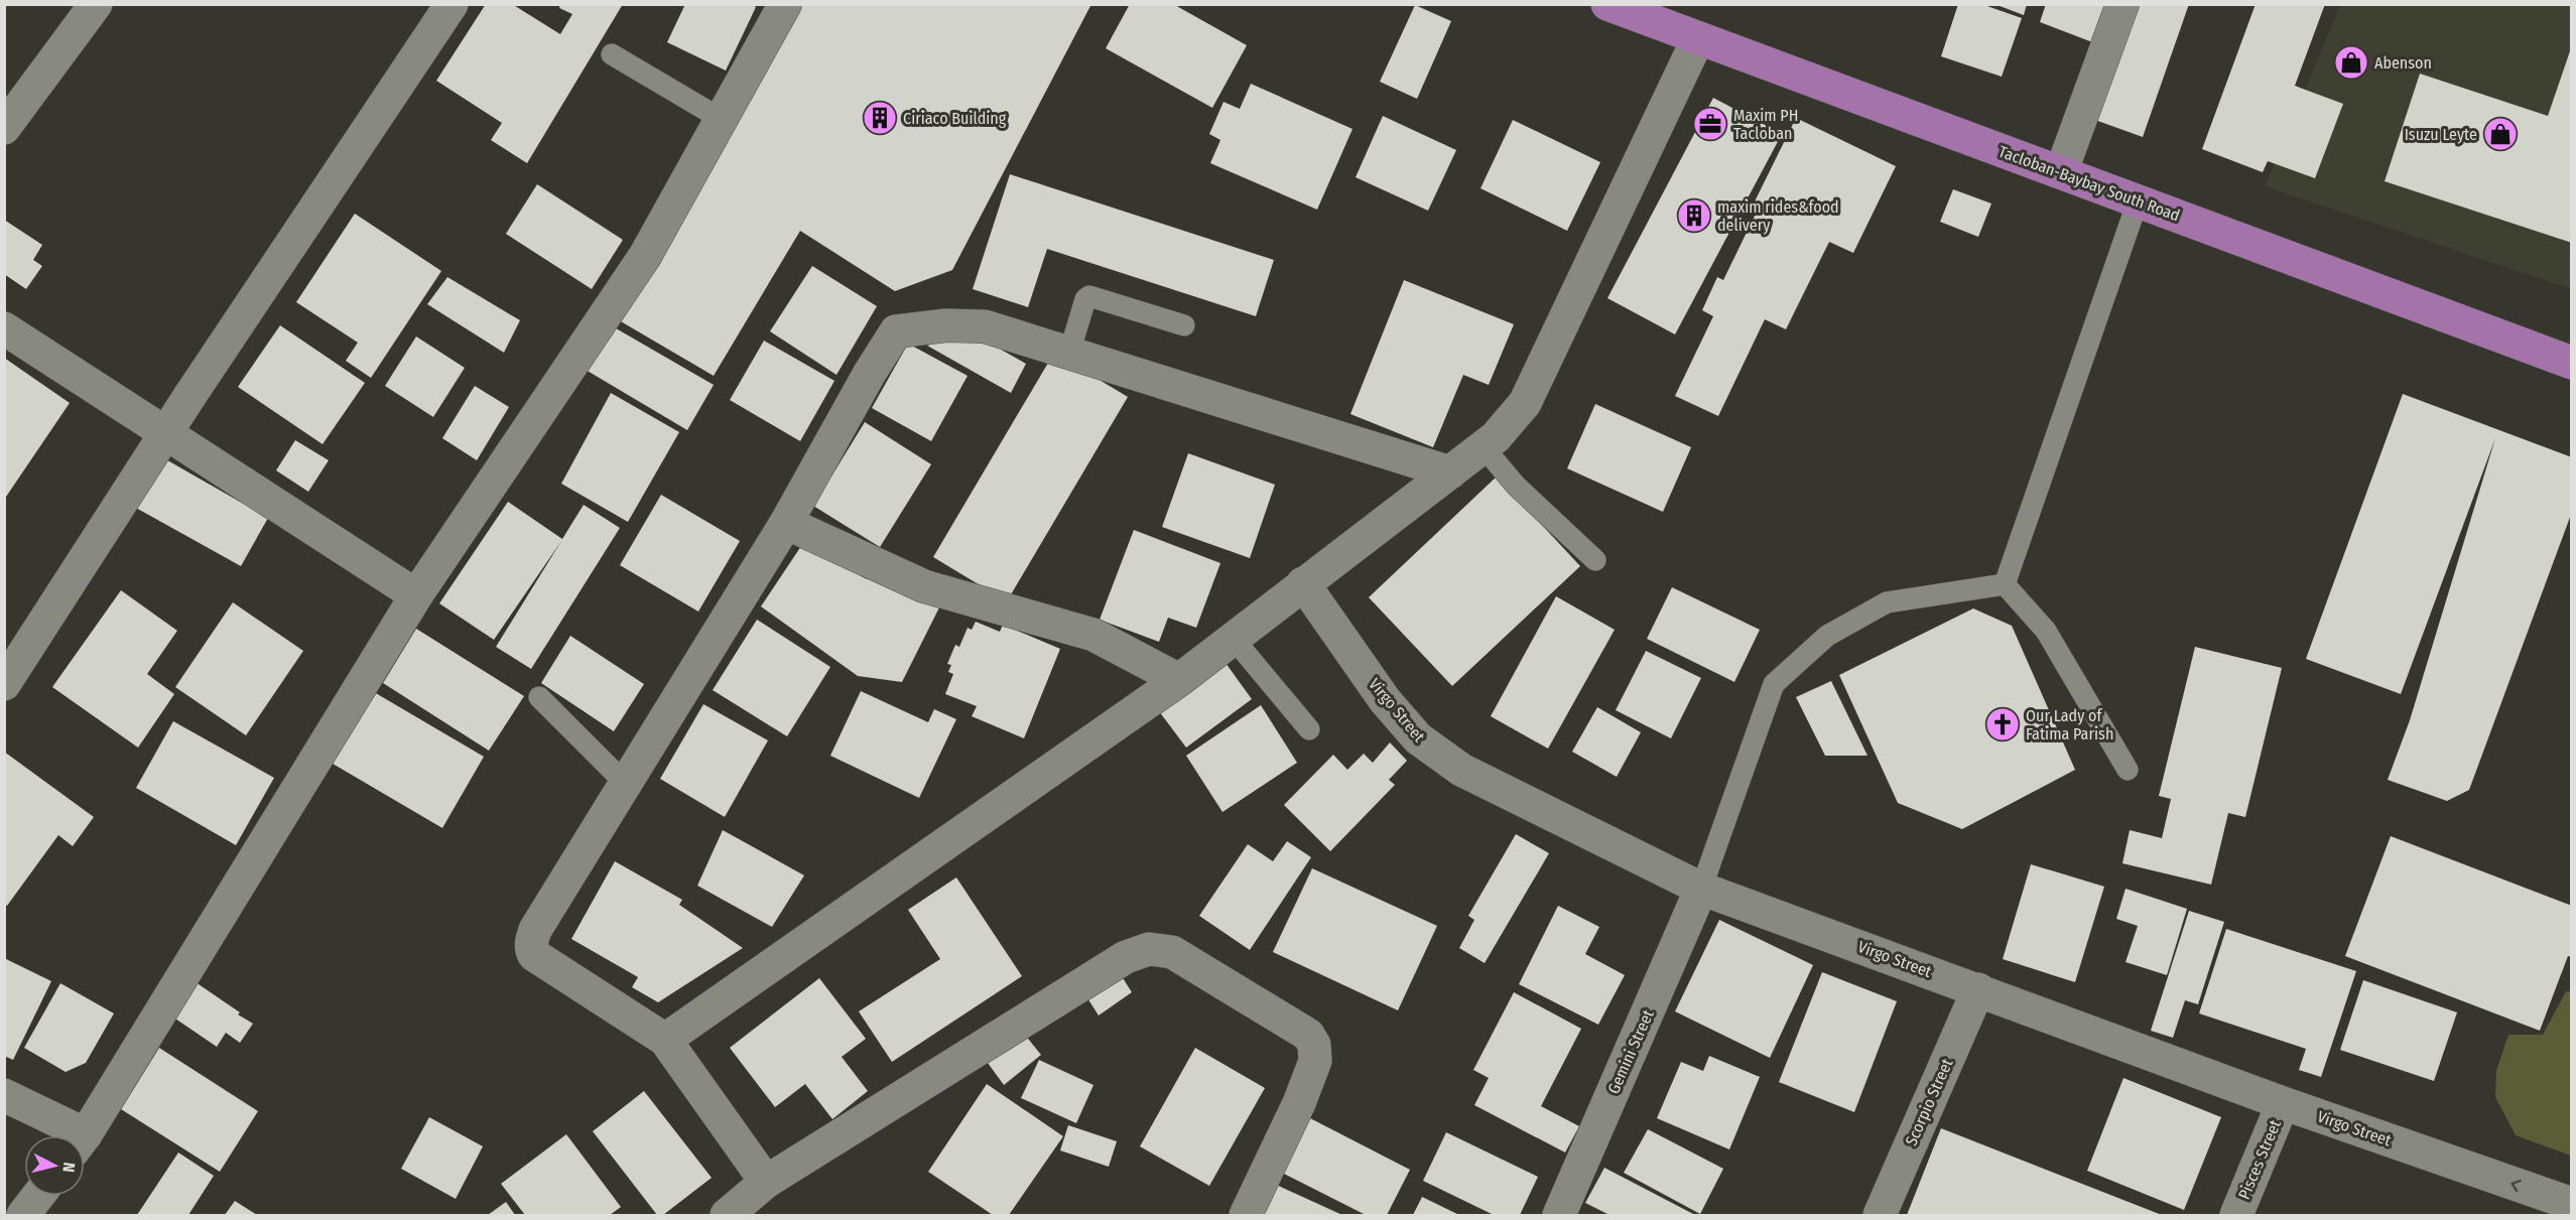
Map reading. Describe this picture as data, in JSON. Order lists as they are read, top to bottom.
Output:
{
  "streets": {
    "main road": ["Tacloban-Baybay South Road"],
    "street": [
      "Virgo Street",
      "Gemini Street",
      "Scorpio Street",
      "Pisces Street"
    ]
  },
  "crossings": [
    ["Virgo Street", "Gemini Street"],
    ["Virgo Street", "Scorpio Street"],
    ["Virgo Street", "Pisces Street"]
  ],
  "places": {
    "shop": ["Abenson", "Isuzu Leyte"],
    "building": ["Ciriaco Building", "maxim rides&food delivery"],
    "office": ["Maxim PH Tacloban"],
    "church": ["Our Lady of Fatima Parish"]
  },
  "north": "right"
}
